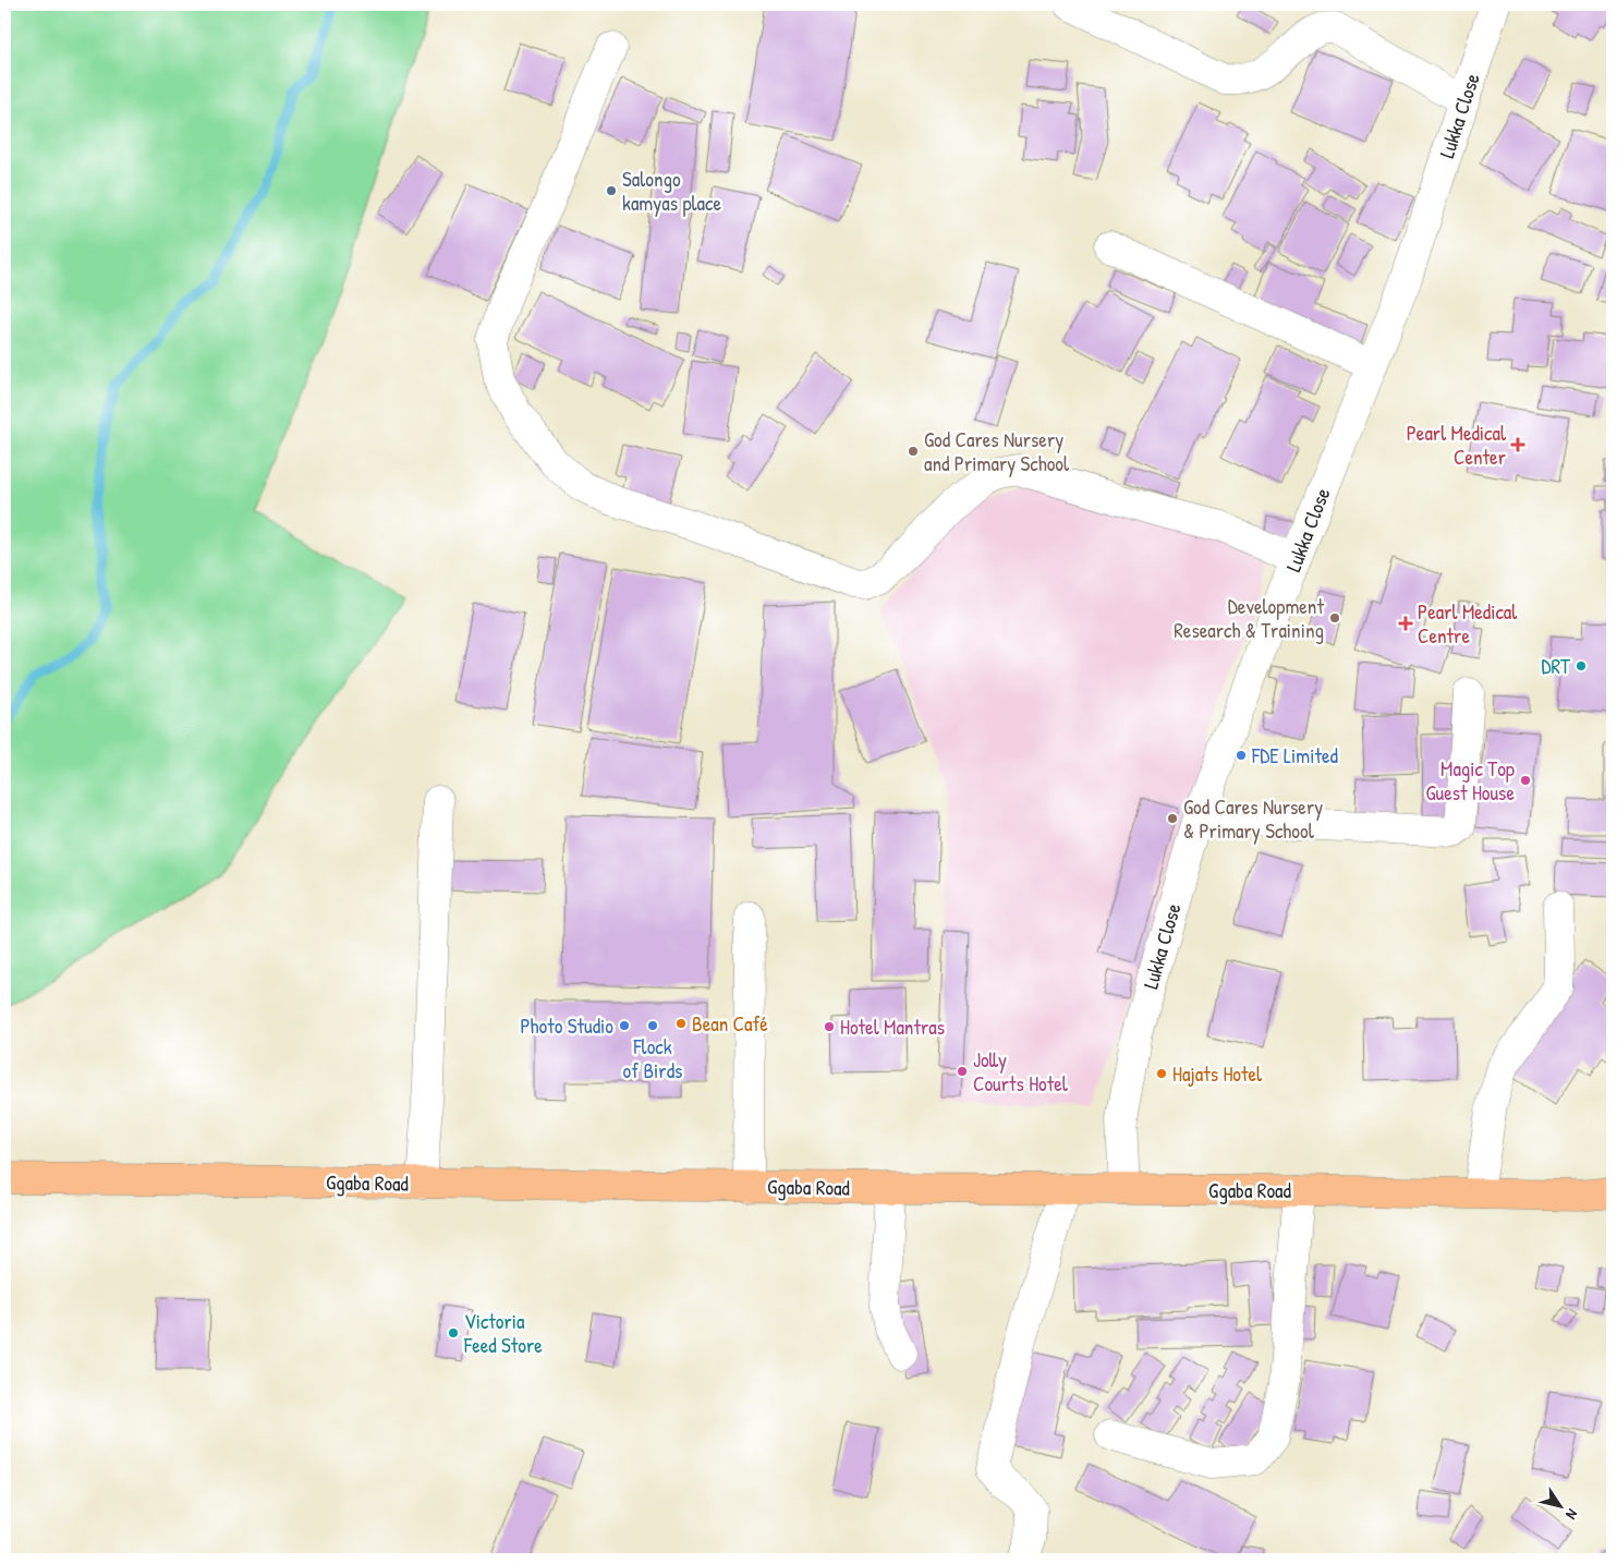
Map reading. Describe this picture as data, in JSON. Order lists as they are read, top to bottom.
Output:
{
  "streets": {
    "main road": ["Ggaba Road"],
    "street": ["Lukka Close"]
  },
  "crossings": [
    ["Lukka Close", "Ggaba Road"]
  ],
  "places": {
    "other": [
      "Salongo kamyas place",
      "God Cares Nursery and Primary School",
      "Development Research & Training",
      "DRT",
      "FDE Limited",
      "Magic Top Guest House",
      "God Cares Nursery & Primary School",
      "Bean Café",
      "Photo Studio",
      "Flock of Birds",
      "Hotel Mantras",
      "Jolly Courts Hotel",
      "Hajats Hotel",
      "Victoria Feed Store"
    ],
    "health": ["Pearl Medical Center", "Pearl Medical Centre"]
  },
  "north": "bottom right"
}
